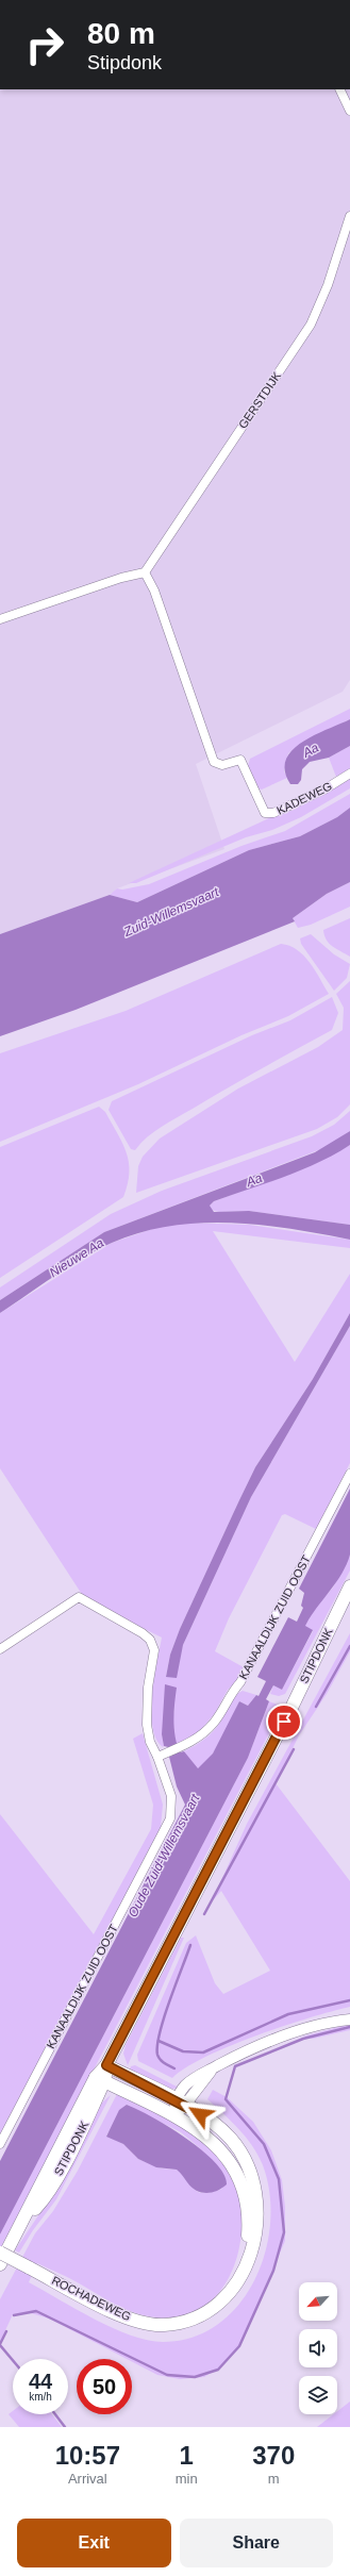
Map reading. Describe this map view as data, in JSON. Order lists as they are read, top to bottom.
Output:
{
  "streets": {
    "main road": ["STIPDONK", "ROCHADEWEG"],
    "street": ["GERSTDIJK", "KADEWEG", "KANAALDIJK ZUID OOST"]
  },
  "crossings": [
    ["GERSTDIJK", "KADEWEG"],
    ["STIPDONK", "ROCHADEWEG"]
  ],
  "water": [
    "Aa",
    "Zuid-Willemsvaart",
    "Nieuwe Aa",
    "Oude Zuid-Willemsvaart"
  ],
  "north": "bottom left",
  "page": {
    "turn": ["80 m", "Stipdonk"],
    "speed": "44 km/h",
    "limit": "50",
    "eta": [
      "10:57",
      "Arrival",
      "1",
      "min",
      "370",
      "m"
    ],
    "buttons": ["Exit", "Share"]
  }
}
